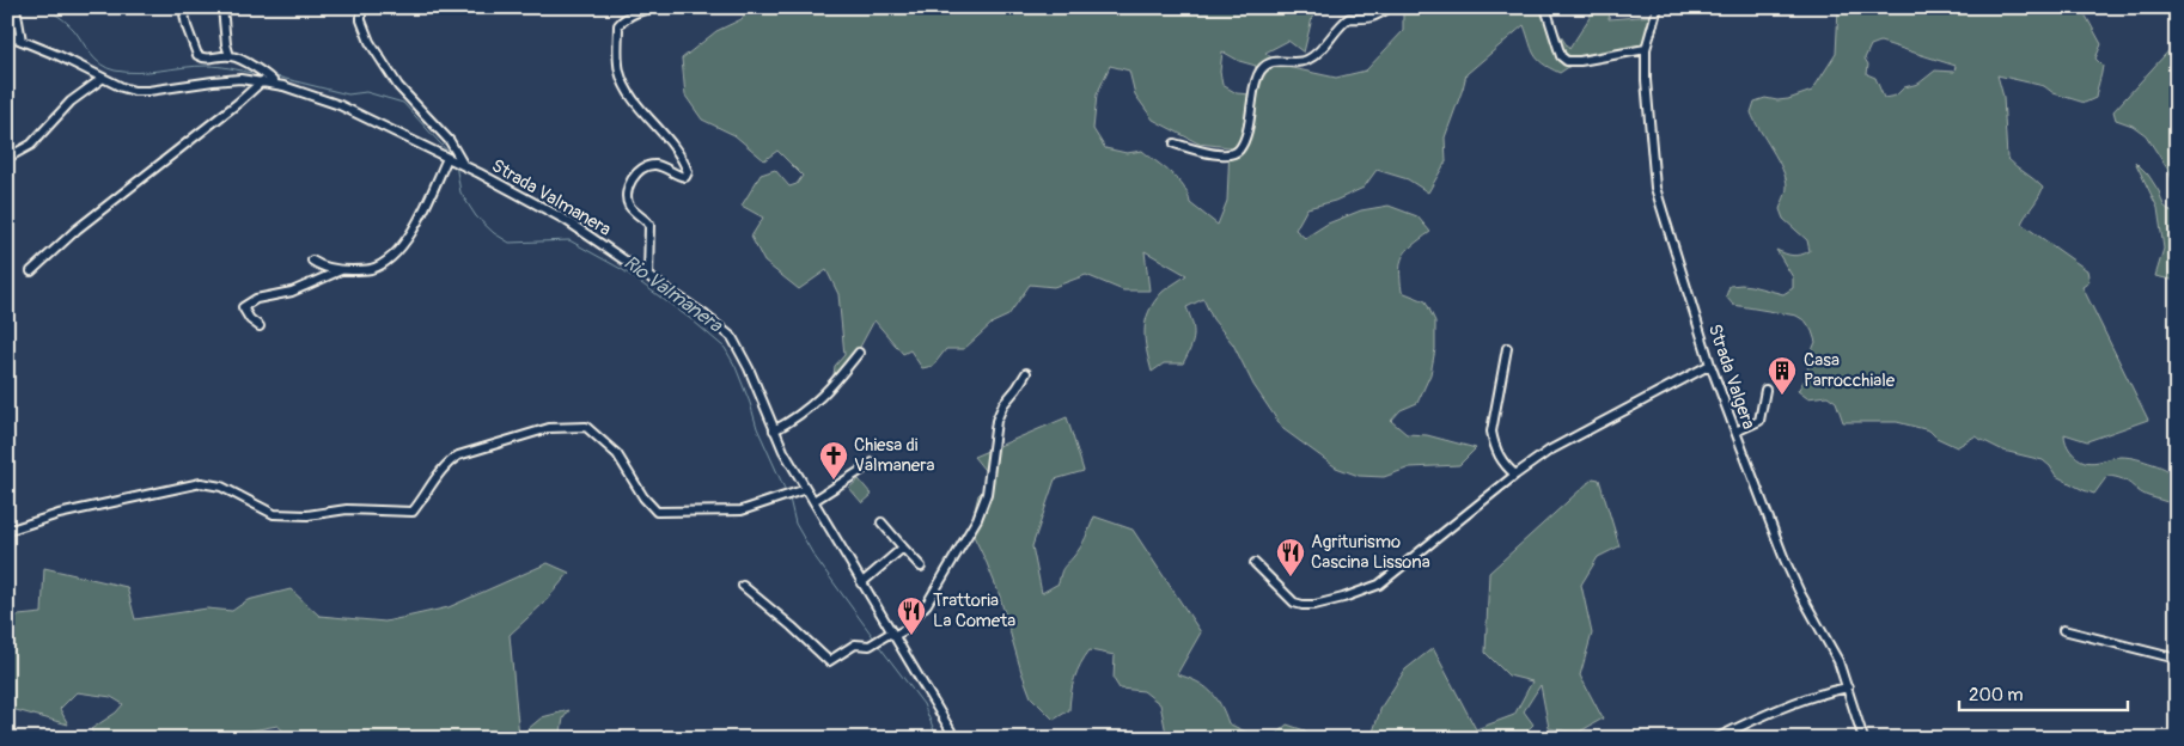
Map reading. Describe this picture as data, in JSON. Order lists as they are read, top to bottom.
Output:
{
  "streets": {
    "street": ["Strada Valmanera", "Strada Valgera"]
  },
  "water": ["Rio Valmanera"],
  "places": {
    "building": ["Casa Parrocchiale"],
    "church": ["Chiesa di Valmanera"],
    "restaurant": ["Agriturismo Cascina Lissona", "Trattoria La Cometa"]
  },
  "scale_bar": "200 m"
}
